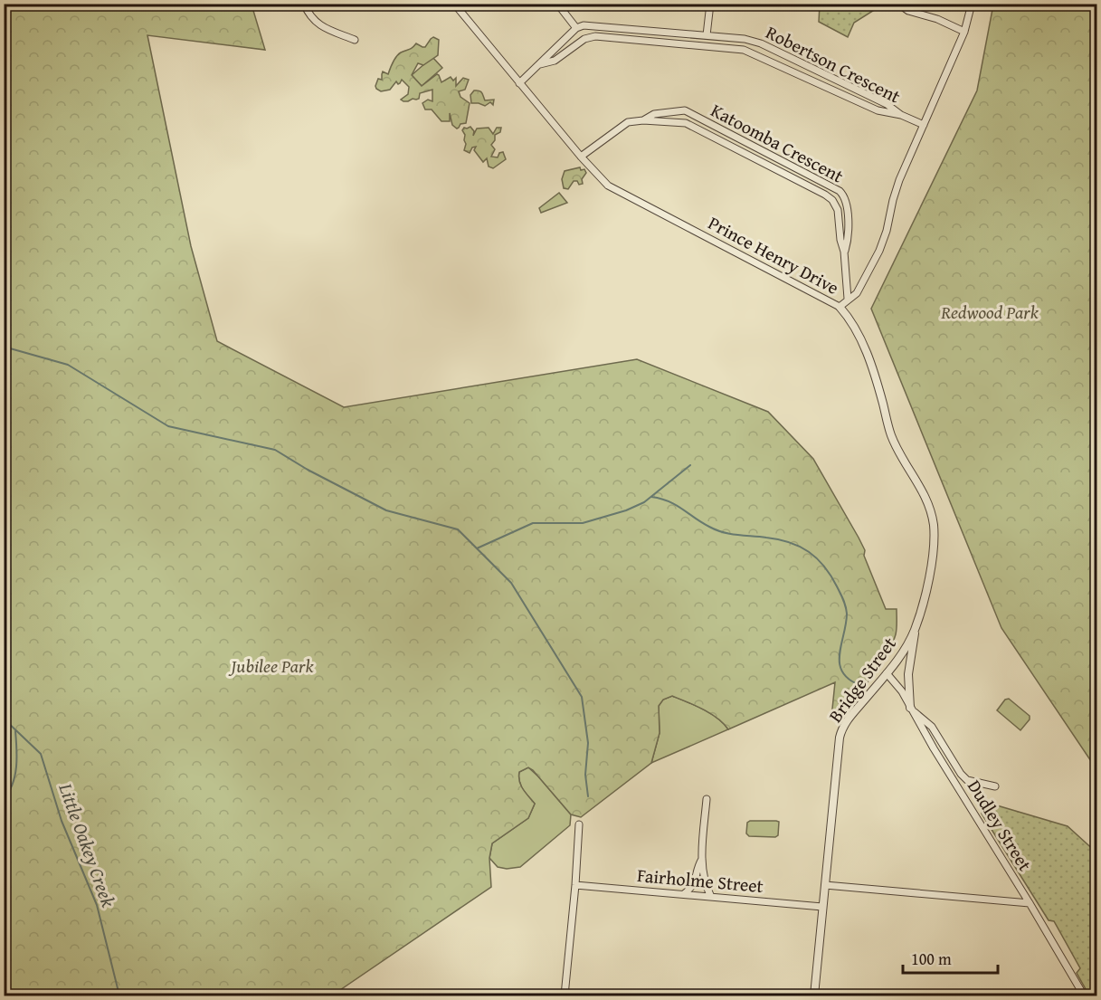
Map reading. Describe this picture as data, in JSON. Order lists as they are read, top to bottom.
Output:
{
  "streets": {
    "street": [
      "Robertson Crescent",
      "Katoomba Crescent",
      "Prince Henry Drive",
      "Bridge Street",
      "Dudley Street",
      "Fairholme Street"
    ]
  },
  "crossings": [
    ["Robertson Crescent", "Prince Henry Drive"],
    ["Katoomba Crescent", "Prince Henry Drive"],
    ["Prince Henry Drive", "Bridge Street"],
    ["Bridge Street", "Dudley Street"],
    ["Bridge Street", "Fairholme Street"]
  ],
  "water": ["Little Oakey Creek"],
  "parks": ["Redwood Park", "Jubilee Park"],
  "scale_bar": "100 m"
}
